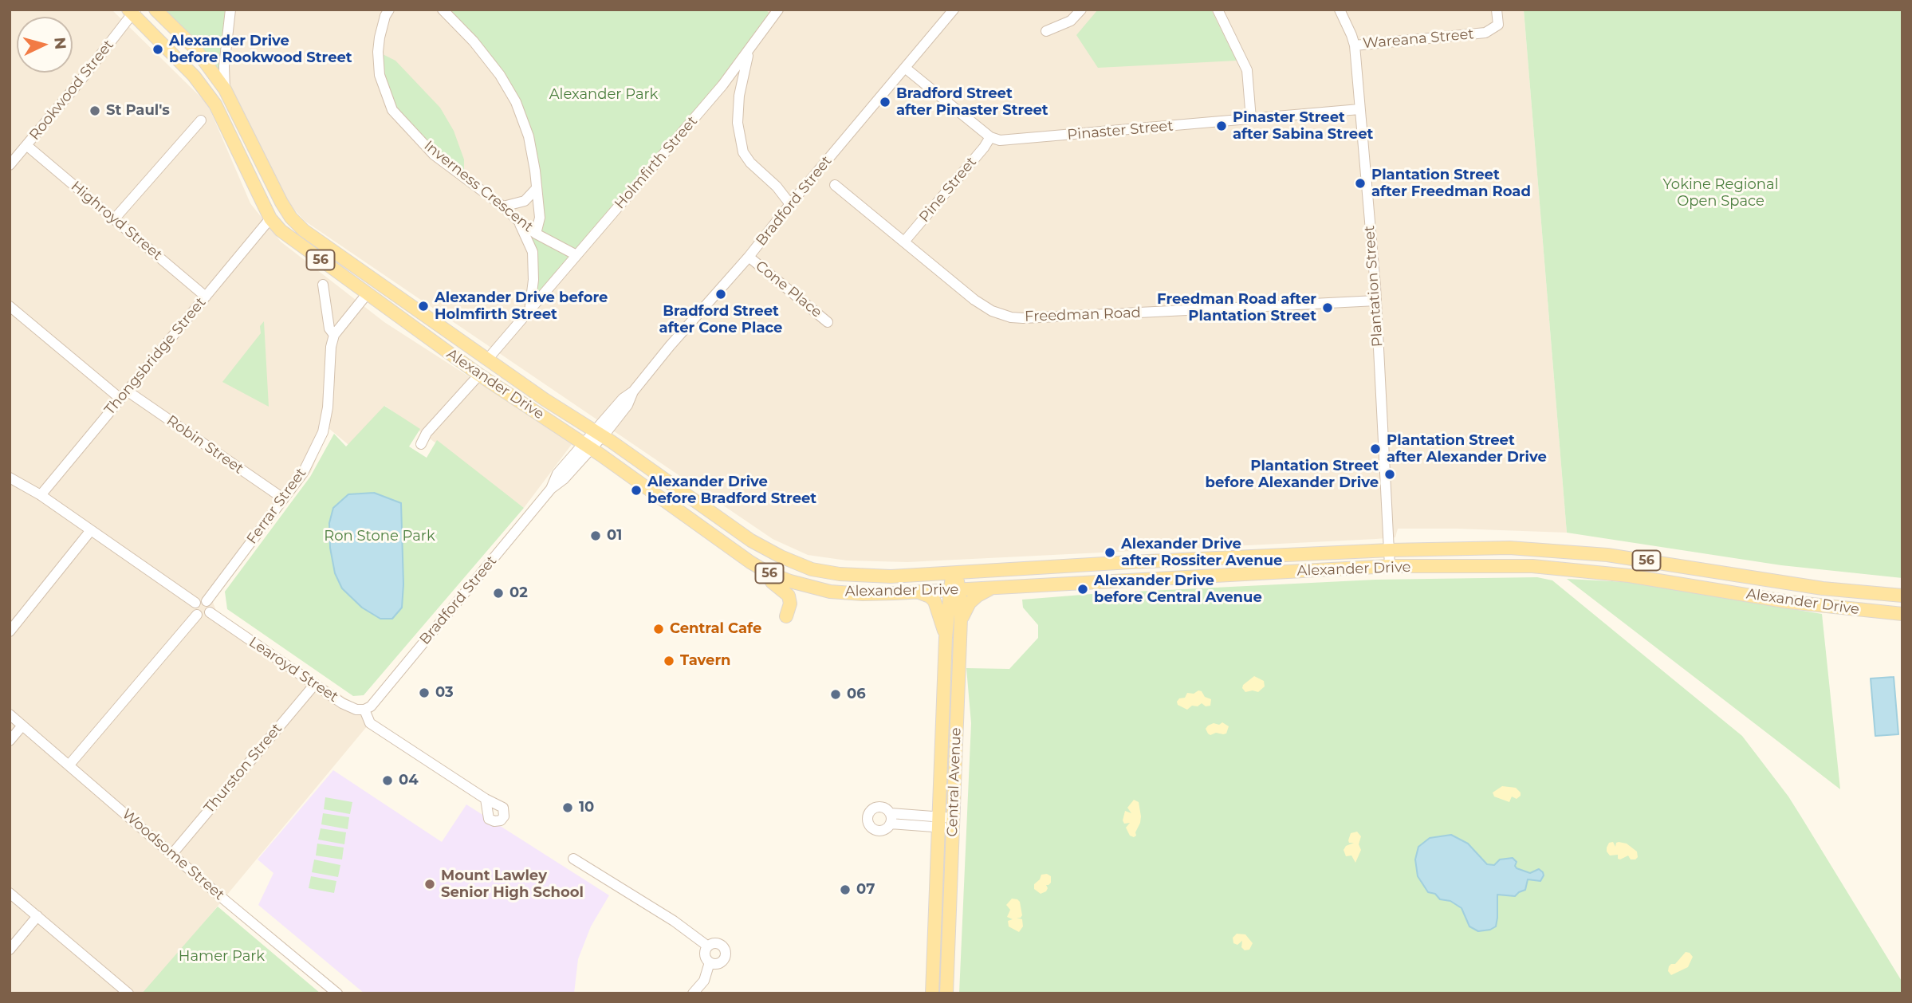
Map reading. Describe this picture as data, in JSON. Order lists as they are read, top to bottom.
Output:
{
  "streets": {
    "main road": ["56", "Alexander Drive", "Central Avenue"],
    "street": [
      "Wareana Street",
      "Rookwood Street",
      "Pinaster Street",
      "Holmfirth Street",
      "Inverness Crescent",
      "Pine Street",
      "Bradford Street",
      "Highroyd Street",
      "Plantation Street",
      "Cone Place",
      "Freedman Road",
      "Thongsbridge Street",
      "Robin Street",
      "Ferrar Street",
      "Learoyd Street",
      "Thurston Street",
      "Woodsome Street"
    ]
  },
  "crossings": [
    ["Wareana Street", "Plantation Street"],
    ["Rookwood Street", "Highroyd Street"],
    ["Rookwood Street", "Alexander Drive"],
    ["Pinaster Street", "Pine Street"],
    ["Pinaster Street", "Plantation Street"],
    ["Holmfirth Street", "Inverness Crescent"],
    ["Holmfirth Street", "Alexander Drive"],
    ["Pine Street", "Freedman Road"],
    ["Bradford Street", "Cone Place"],
    ["Bradford Street", "Alexander Drive"],
    ["Bradford Street", "Learoyd Street"],
    ["Highroyd Street", "Thongsbridge Street"],
    ["Plantation Street", "Freedman Road"],
    ["Plantation Street", "Alexander Drive"],
    ["Thongsbridge Street", "Alexander Drive"],
    ["Thongsbridge Street", "Robin Street"],
    ["Alexander Drive", "Central Avenue"],
    ["Robin Street", "Ferrar Street"],
    ["Ferrar Street", "Learoyd Street"],
    ["Learoyd Street", "Thurston Street"],
    ["Thurston Street", "Woodsome Street"]
  ],
  "parks": [
    "Alexander Park",
    "Yokine Regional Open Space",
    "Ron Stone Park",
    "Hamer Park"
  ],
  "places": [
    "Alexander Drive before Rookwood Street",
    "Bradford Street after Pinaster Street",
    "St Paul's",
    "Pinaster Street after Sabina Street",
    "Plantation Street after Freedman Road",
    "Bradford Street after Cone Place",
    "Alexander Drive before Holmfirth Street",
    "Freedman Road after Plantation Street",
    "Plantation Street after Alexander Drive",
    "Plantation Street before Alexander Drive",
    "Alexander Drive before Bradford Street",
    "01",
    "Alexander Drive after Rossiter Avenue",
    "Alexander Drive before Central Avenue",
    "02",
    "Central Cafe",
    "Tavern",
    "03",
    "06",
    "04",
    "10",
    "Mount Lawley Senior High School",
    "07"
  ],
  "north": "right"
}
